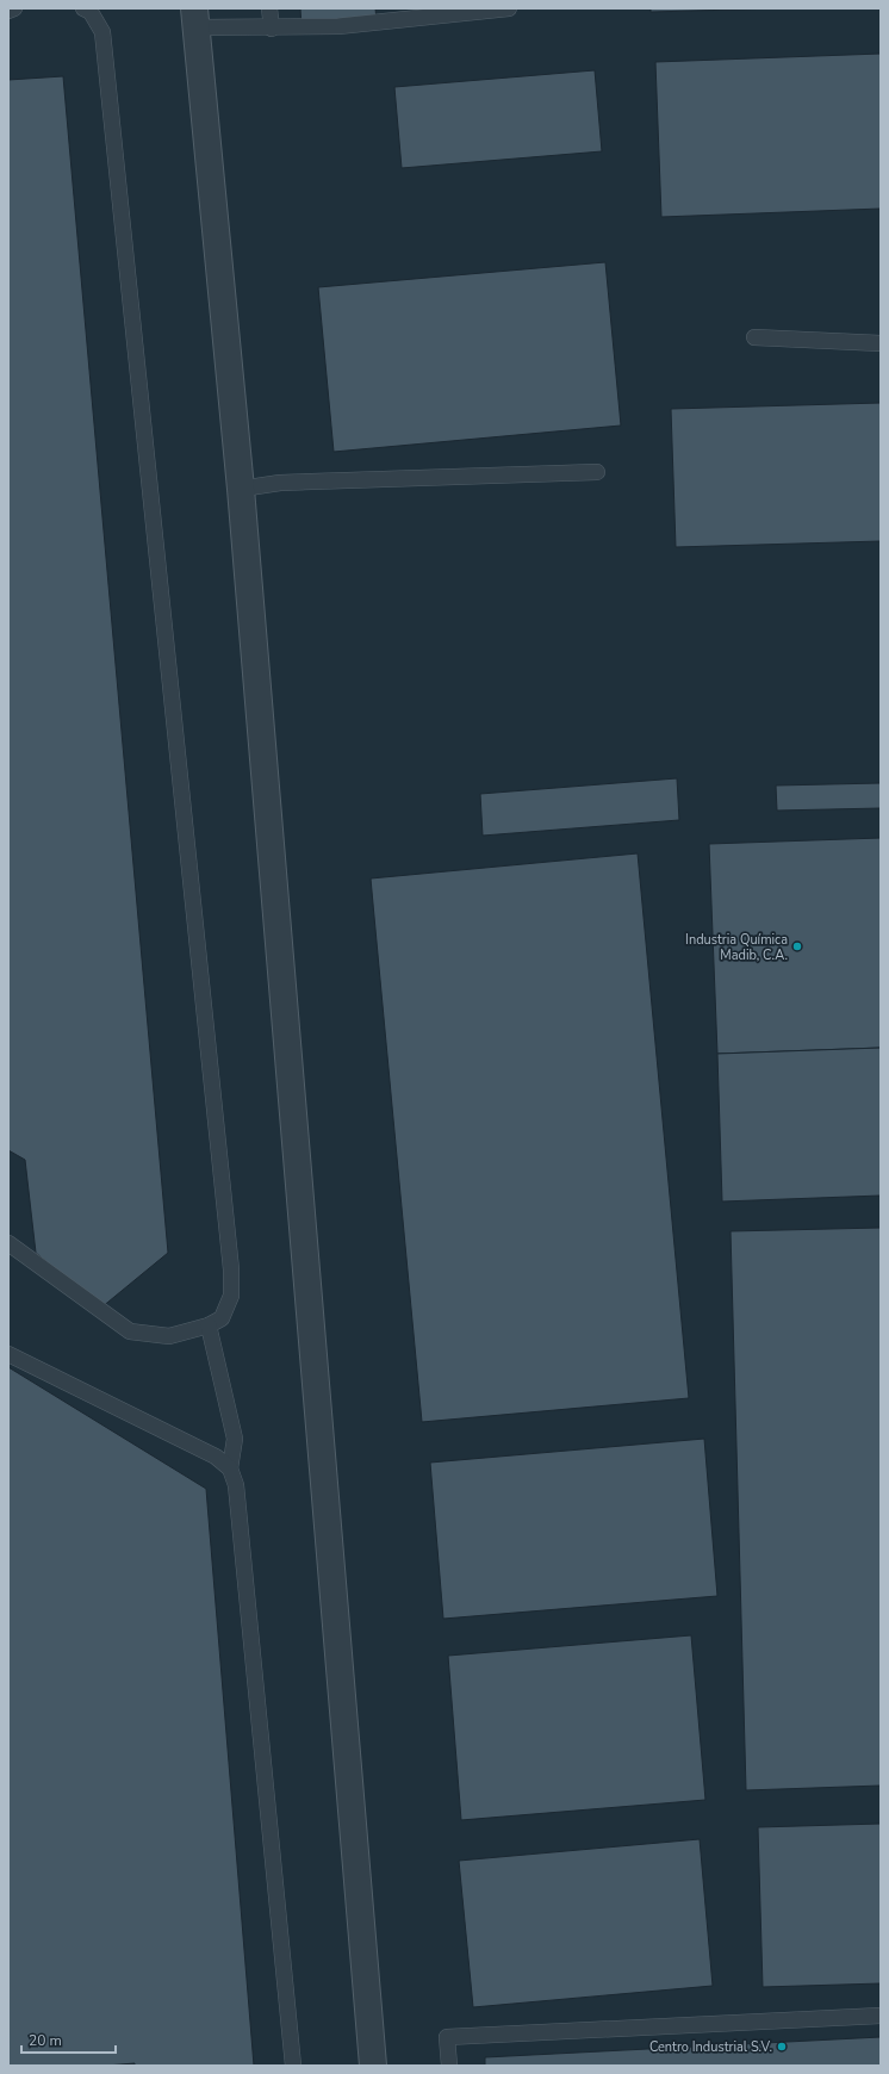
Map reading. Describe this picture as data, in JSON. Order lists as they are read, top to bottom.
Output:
{
  "places": ["Industria Química Madib, C.A.", "Centro Industrial S.V."],
  "scale_bar": "20 m"
}
